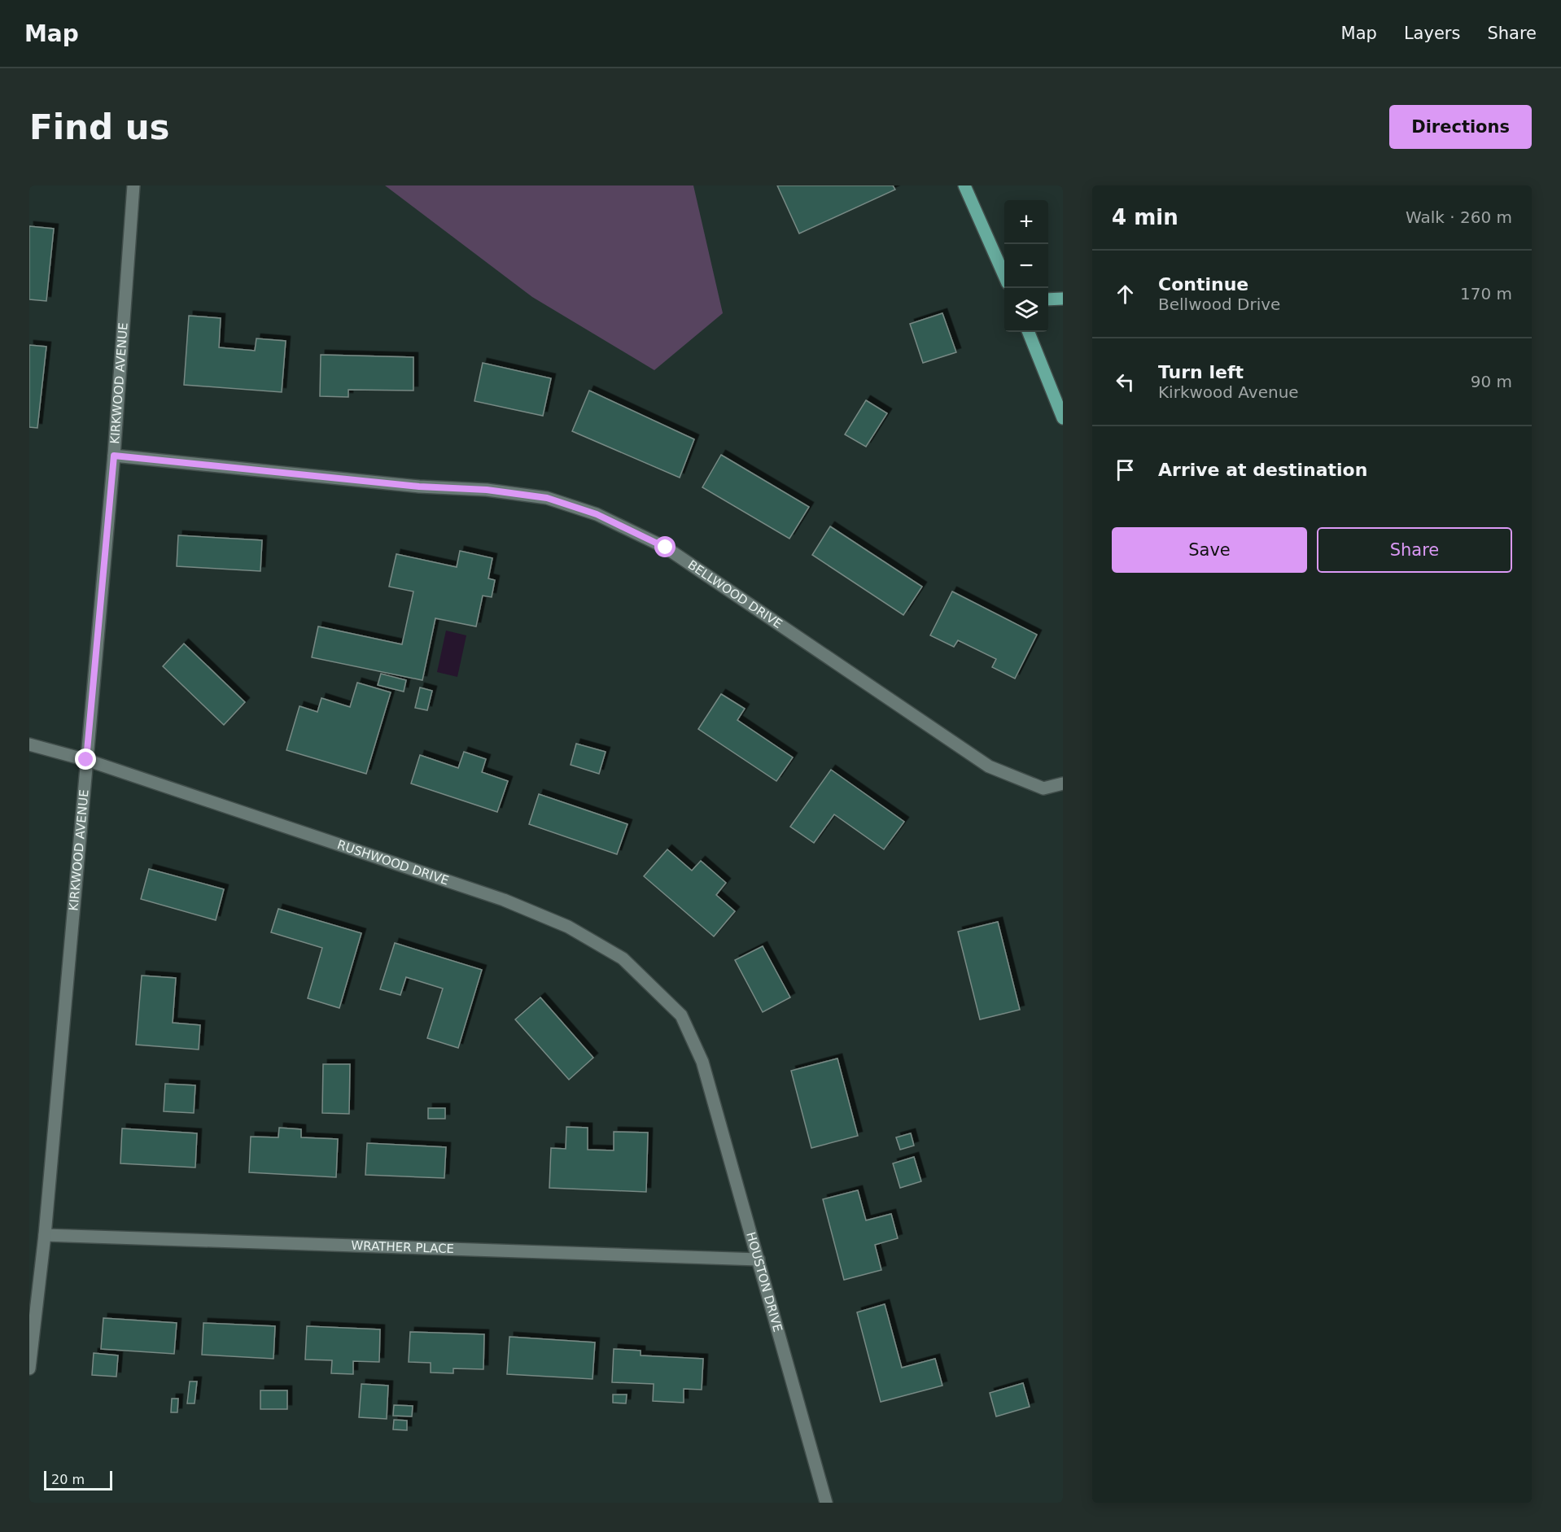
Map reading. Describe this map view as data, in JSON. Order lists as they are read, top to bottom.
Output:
{
  "streets": {
    "street": [
      "KIRKWOOD AVENUE",
      "BELLWOOD DRIVE",
      "RUSHWOOD DRIVE",
      "WRATHER PLACE",
      "HOUSTON DRIVE"
    ]
  },
  "crossings": [
    ["KIRKWOOD AVENUE", "BELLWOOD DRIVE"],
    ["KIRKWOOD AVENUE", "RUSHWOOD DRIVE"],
    ["KIRKWOOD AVENUE", "WRATHER PLACE"],
    ["RUSHWOOD DRIVE", "HOUSTON DRIVE"],
    ["WRATHER PLACE", "HOUSTON DRIVE"]
  ],
  "scale_bar": "20 m",
  "page": {
    "header": "Map",
    "nav": ["Map", "Layers", "Share"],
    "buttons": [
      "Directions",
      ["Save", "Share"]
    ],
    "title": "Find us",
    "heading": ["4 min", "Walk · 260 m"],
    "map_buttons": ["+", "−"],
    "list": [
      ["Continue", "Bellwood Drive", "170 m"],
      ["Turn left", "Kirkwood Avenue", "90 m"],
      "Arrive at destination"
    ],
    "scale": "20 m"
  }
}
